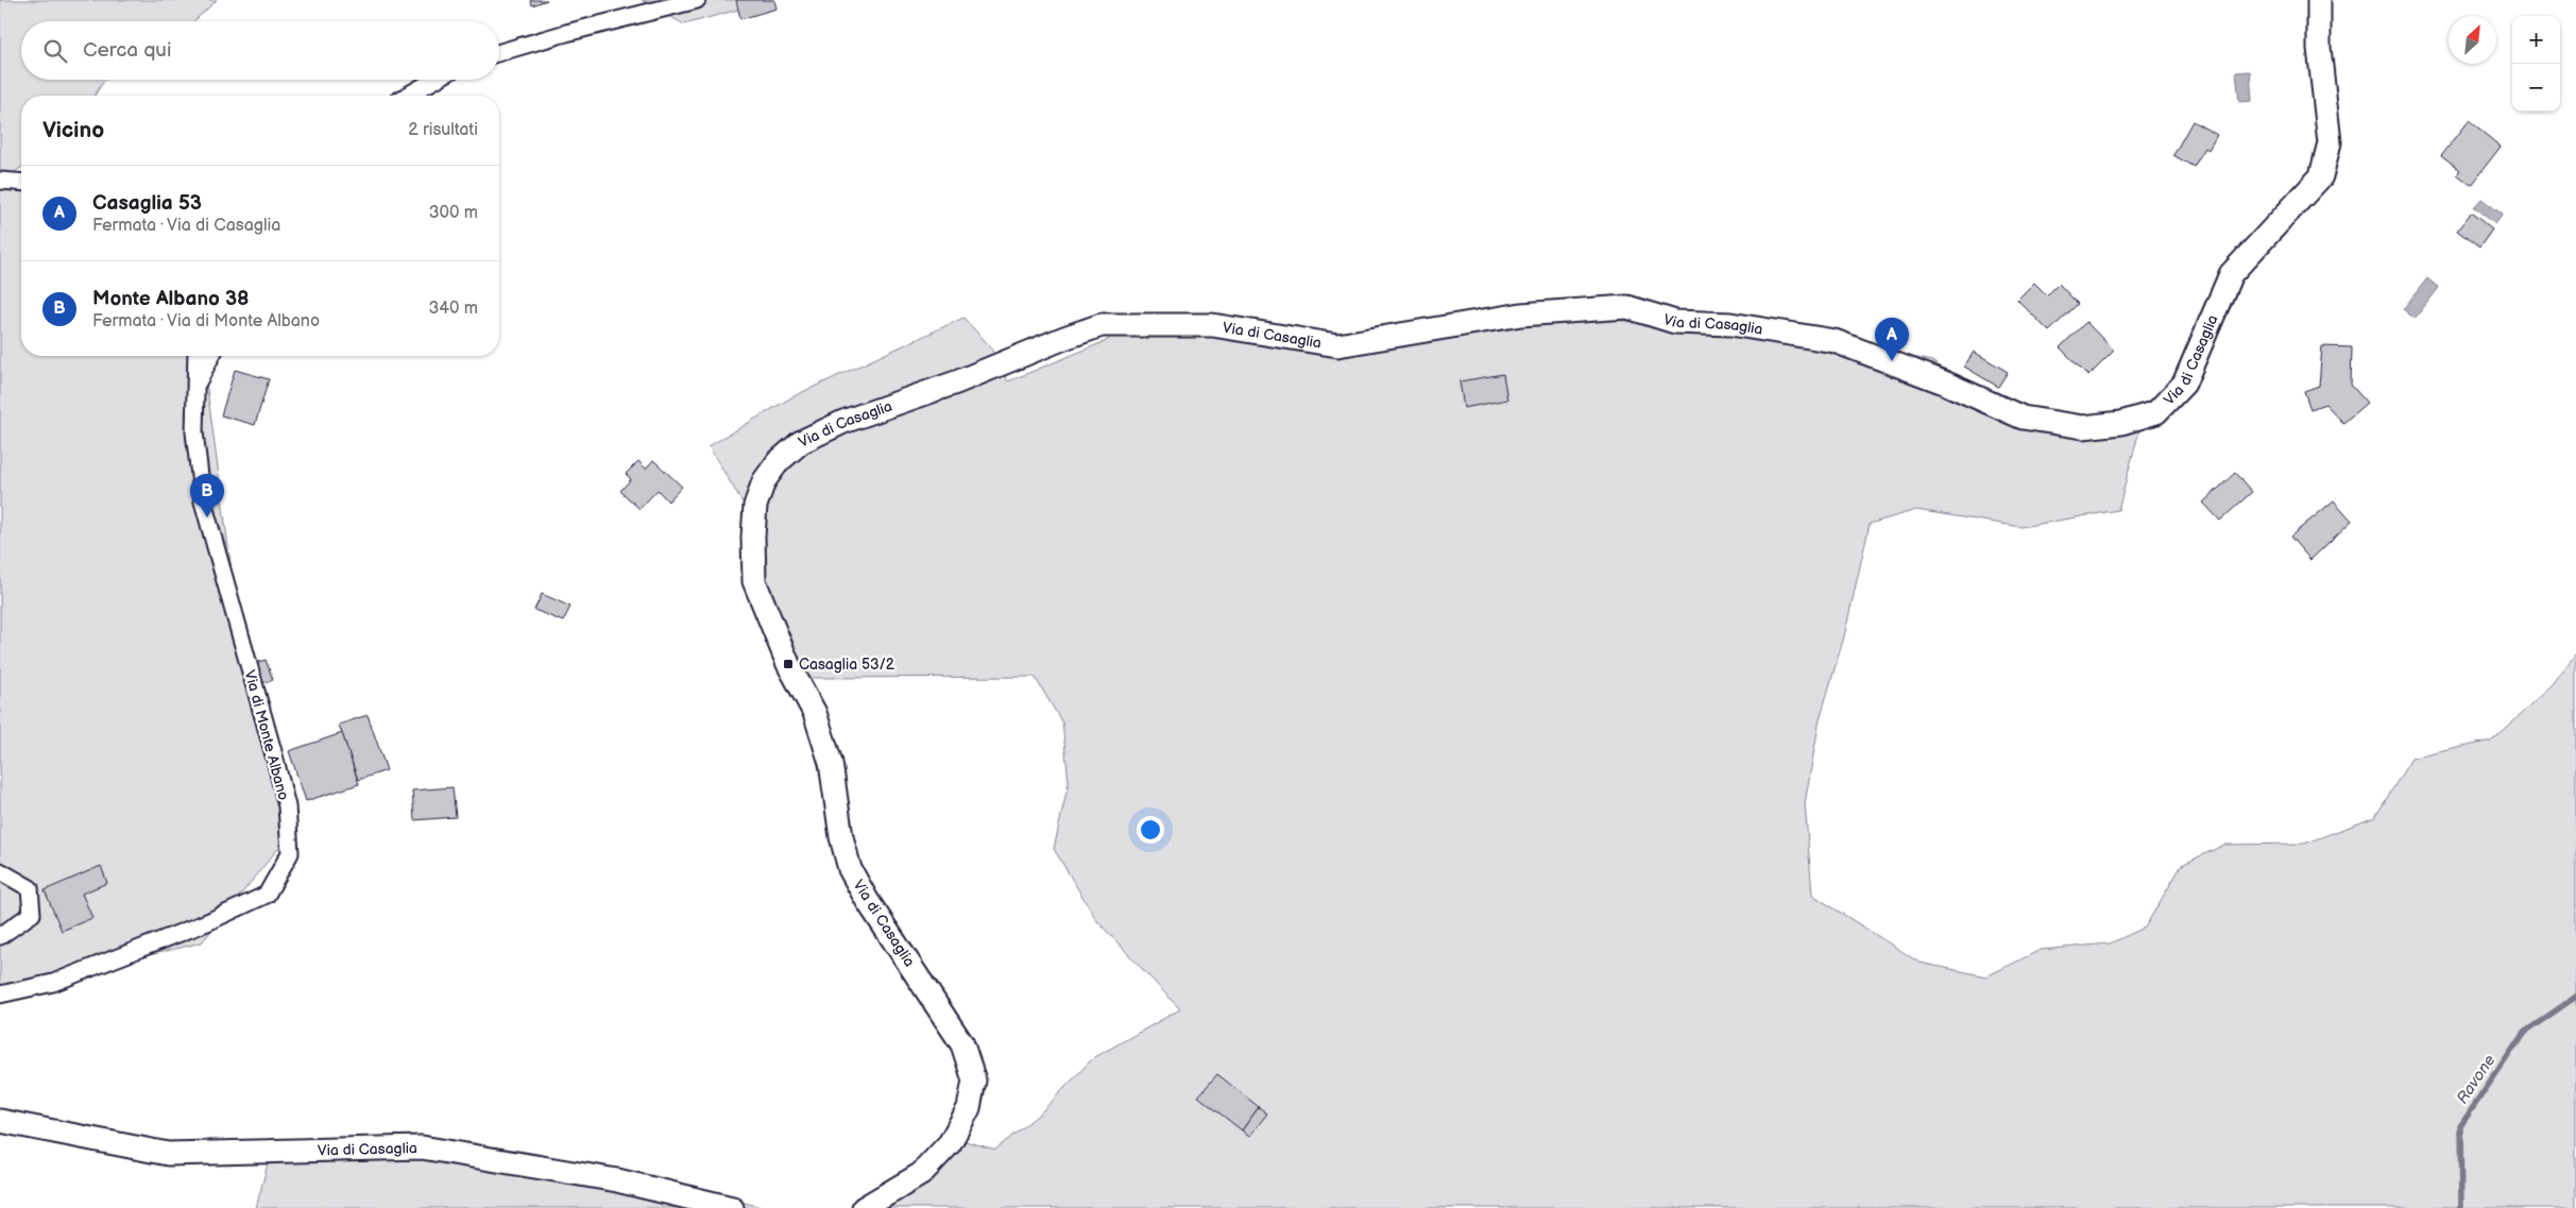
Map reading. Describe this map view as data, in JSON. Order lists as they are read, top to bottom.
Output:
{
  "streets": {
    "street": ["Via di Casaglia", "Via di Monte Albano"]
  },
  "water": ["Ravone"],
  "places": {
    "transit": ["Casaglia 53/2"]
  },
  "north": "top right",
  "page": {
    "map_buttons": ["+", "−"],
    "search": "Cerca qui",
    "heading": ["Vicino", "2 risultati"],
    "list": [
      {
        "mark": "A",
        "name": "Casaglia 53",
        "note": "Fermata · Via di Casaglia",
        "value": "300 m"
      },
      {
        "mark": "B",
        "name": "Monte Albano 38",
        "note": "Fermata · Via di Monte Albano",
        "value": "340 m"
      }
    ],
    "pins": ["A", "B"]
  }
}
